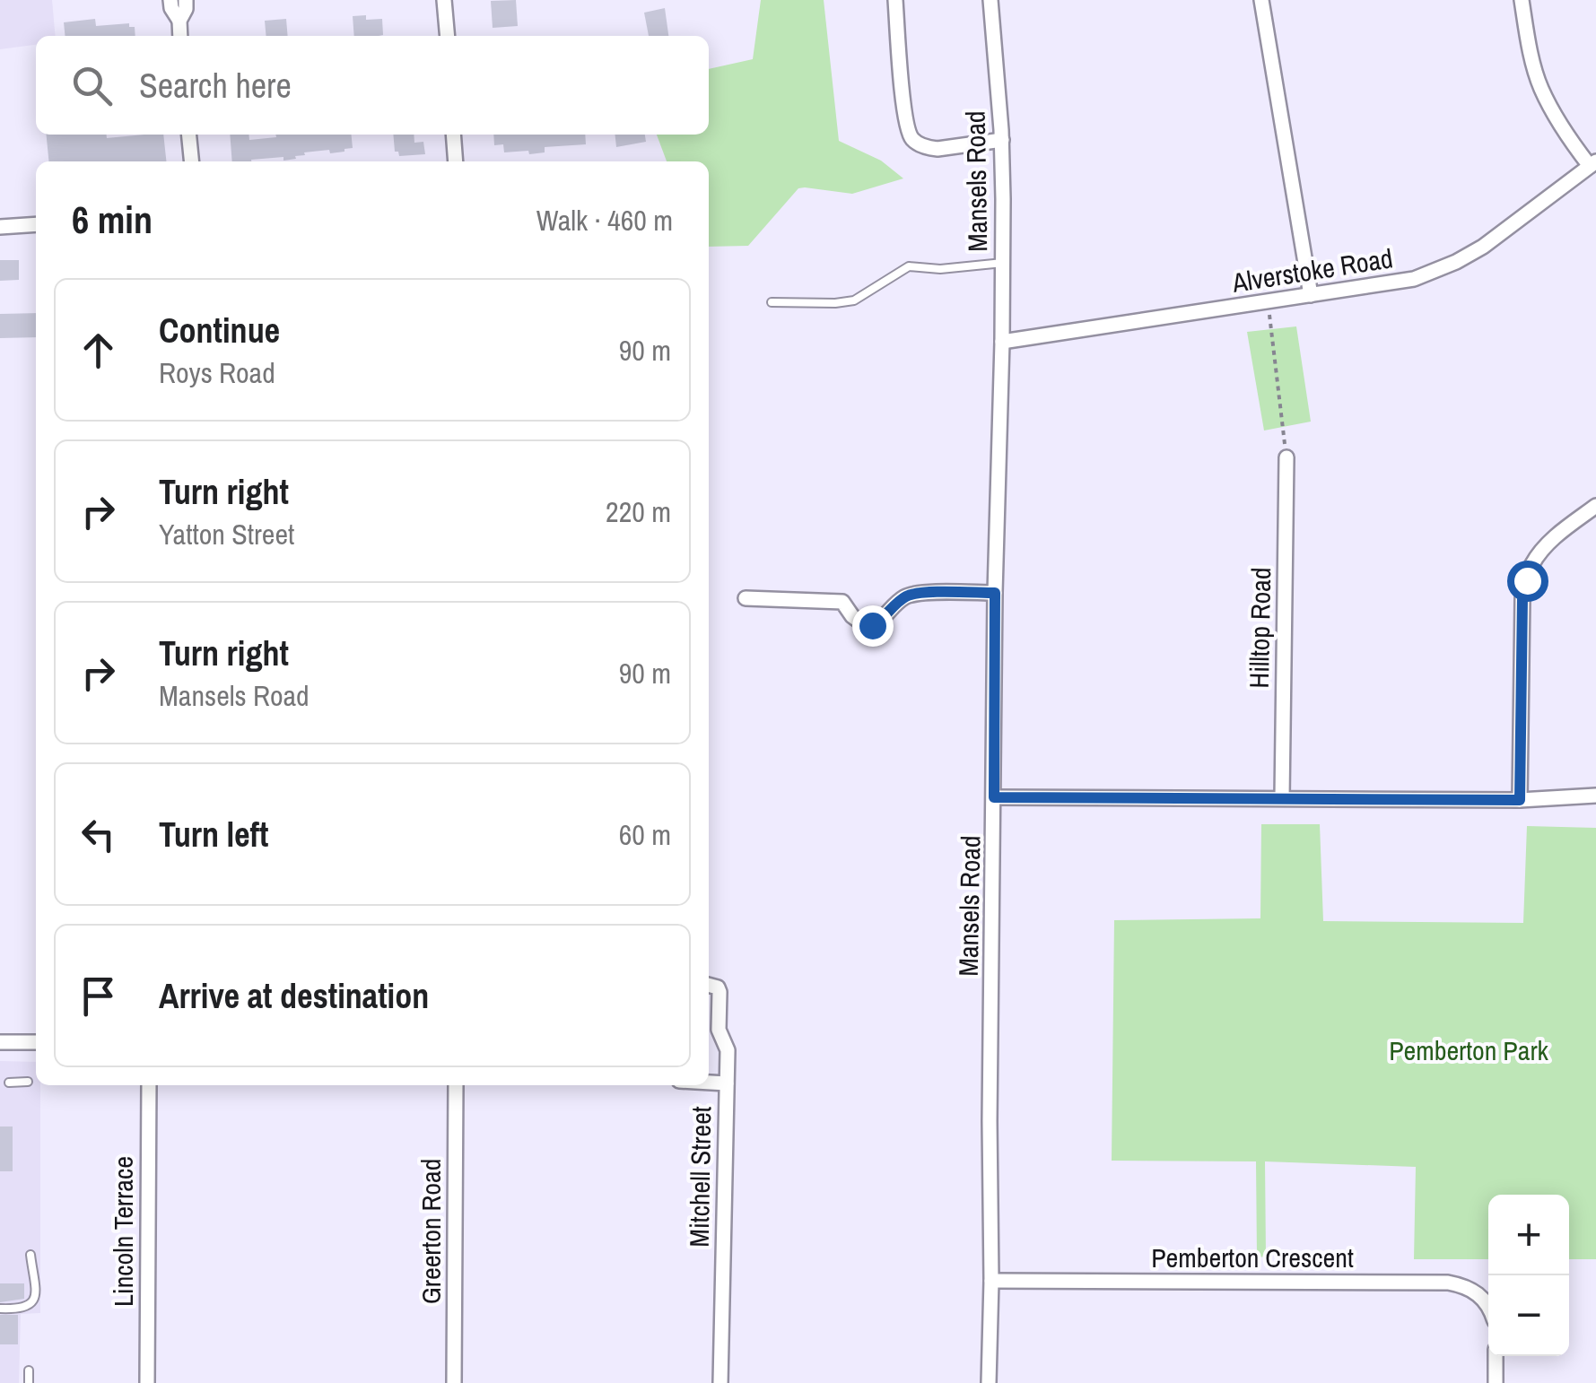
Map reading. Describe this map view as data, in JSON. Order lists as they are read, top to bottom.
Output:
{
  "streets": {
    "street": [
      "Mansels Road",
      "Alverstoke Road",
      "Hilltop Road",
      "Mitchell Street",
      "Lincoln Terrace",
      "Greerton Road",
      "Pemberton Crescent"
    ]
  },
  "crossings": [
    ["Mansels Road", "Alverstoke Road"],
    ["Mansels Road", "Pemberton Crescent"]
  ],
  "parks": ["Pemberton Park"],
  "page": {
    "search": "Search here",
    "heading": ["6 min", "Walk · 460 m"],
    "list": [
      ["Continue", "Roys Road", "90 m"],
      ["Turn right", "Yatton Street", "220 m"],
      ["Turn right", "Mansels Road", "90 m"],
      ["Turn left", "60 m"],
      "Arrive at destination"
    ],
    "map_buttons": ["+", "−"]
  }
}
